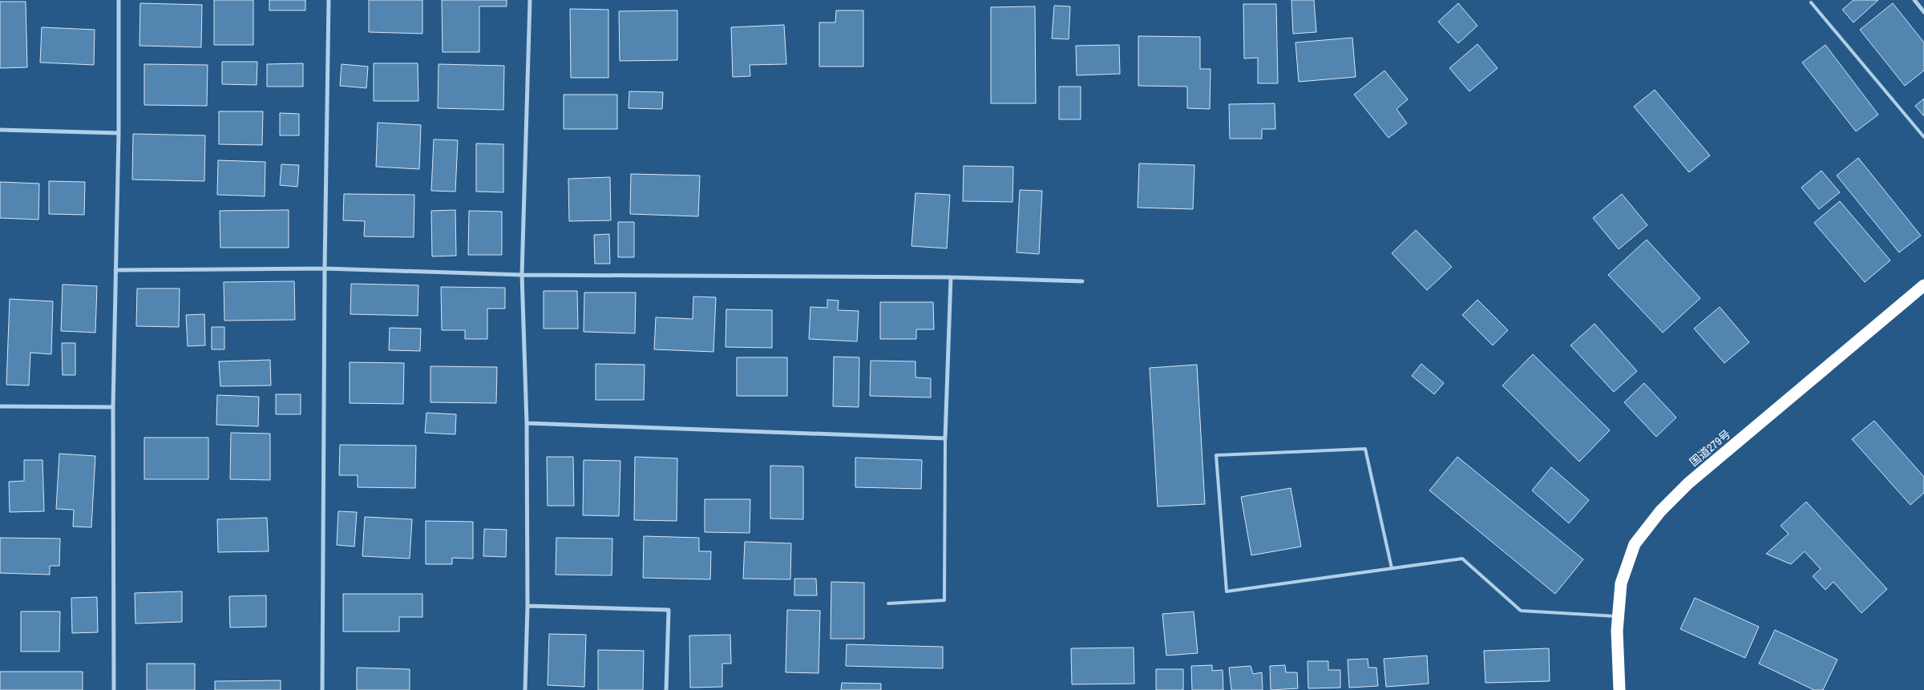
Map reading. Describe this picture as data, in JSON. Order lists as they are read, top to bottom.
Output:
{
  "streets": {
    "highway": ["国道279号"]
  }
}
